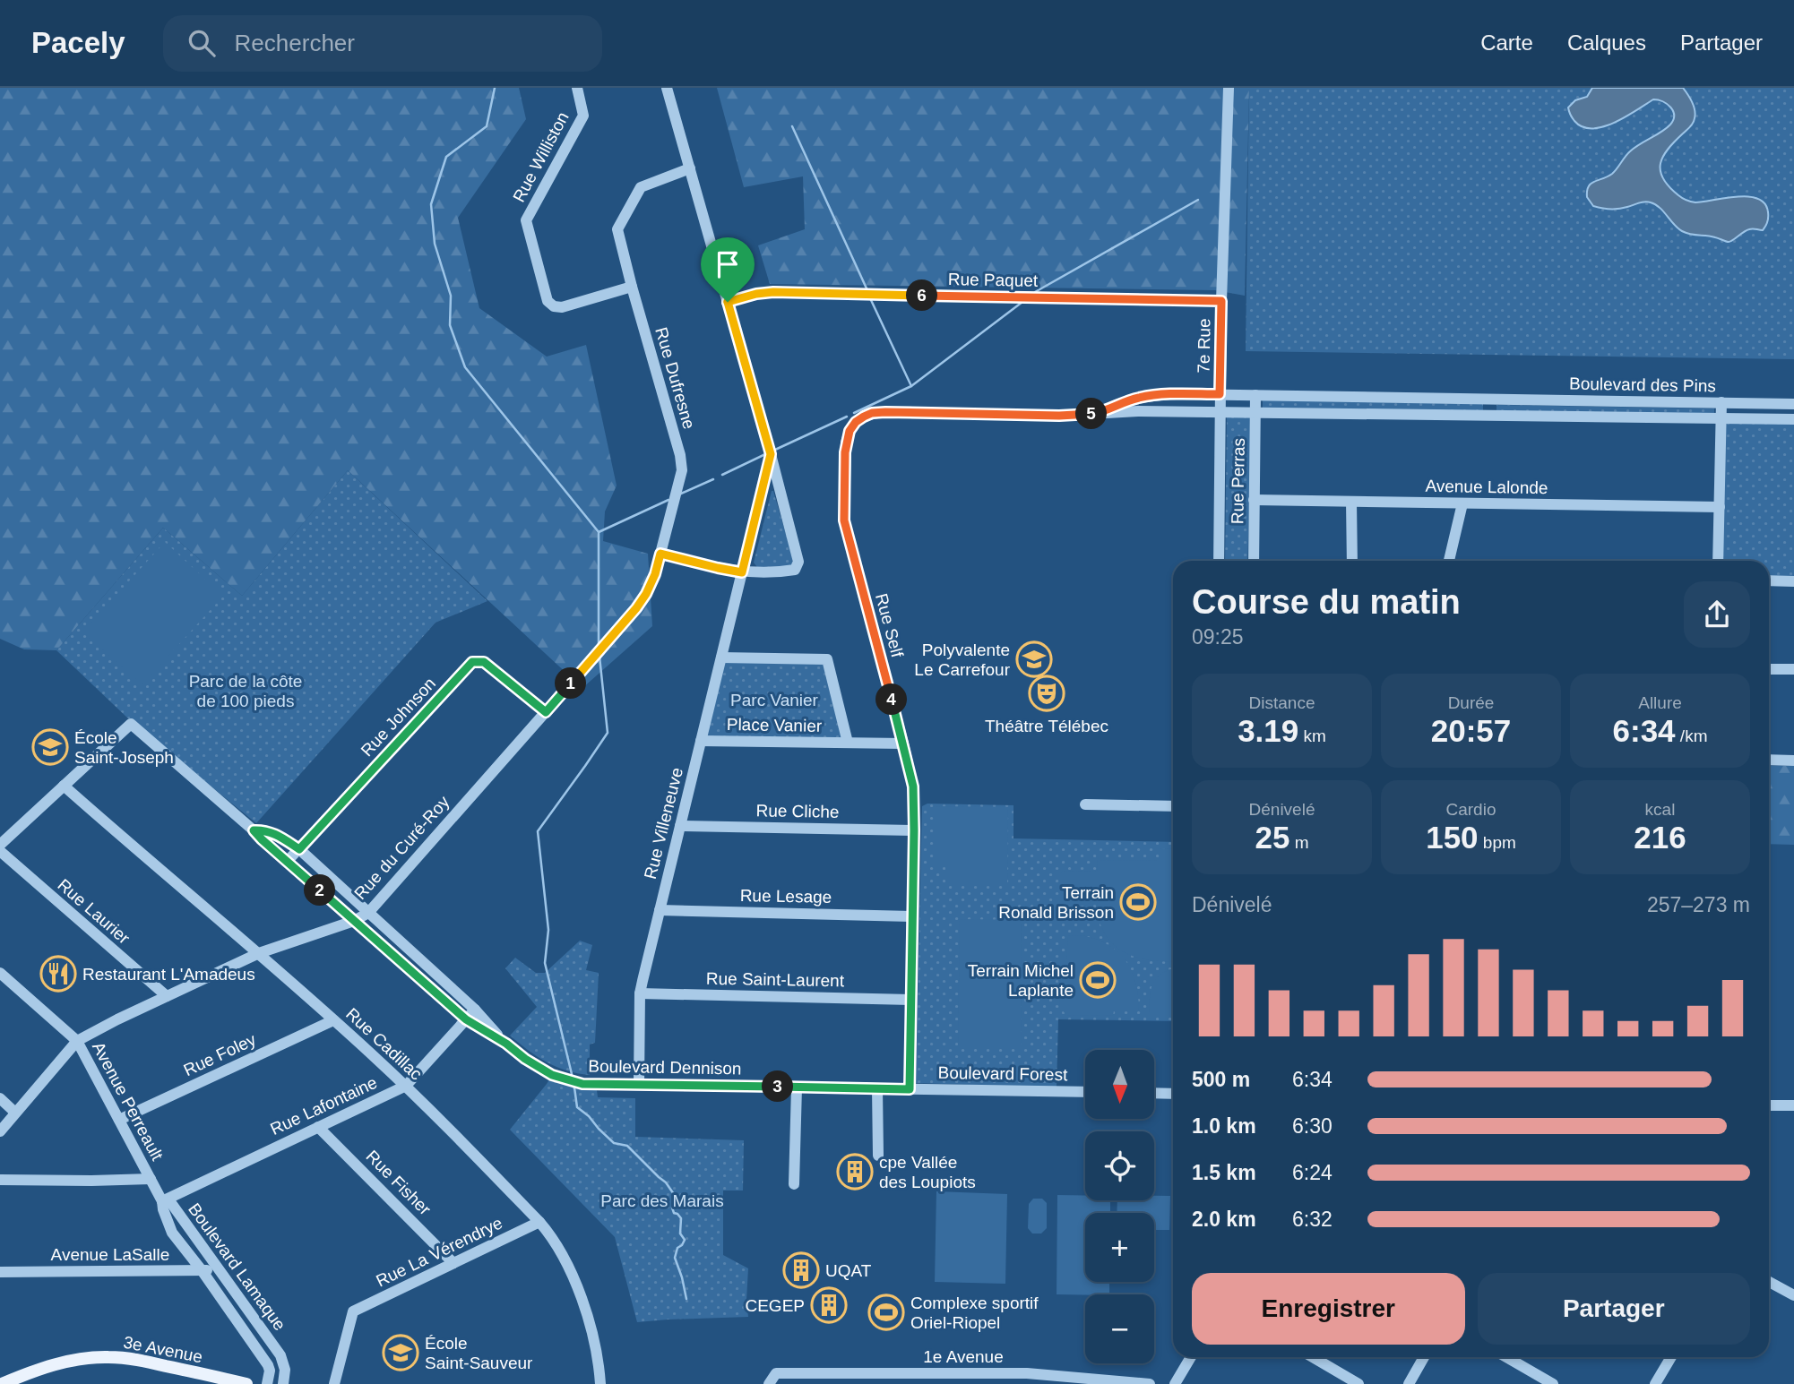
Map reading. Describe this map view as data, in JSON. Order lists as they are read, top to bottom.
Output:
{
  "streets": {
    "main road": ["3e Avenue"],
    "street": [
      "Rue Williston",
      "Rue Paquet",
      "7e Rue",
      "Rue Dufresne",
      "Boulevard des Pins",
      "Rue Perras",
      "Avenue Lalonde",
      "Rue Self",
      "Rue Johnson",
      "Place Vanier",
      "Rue Cliche",
      "Rue Villeneuve",
      "Rue du Curé-Roy",
      "Rue Lesage",
      "Rue Laurier",
      "Rue Saint-Laurent",
      "Rue Cadillac",
      "Rue Foley",
      "Boulevard Dennison",
      "Boulevard Forest",
      "Avenue Perreault",
      "Rue Lafontaine",
      "Rue Fisher",
      "Rue La Vérendrye",
      "Avenue LaSalle",
      "Boulevard Lamaque",
      "1e Avenue"
    ]
  },
  "crossings": [
    ["Rue Williston", "Rue Dufresne"],
    ["Rue Paquet", "7e Rue"],
    ["Rue Paquet", "Rue Villeneuve"],
    ["7e Rue", "Boulevard des Pins"],
    ["7e Rue", "Rue Self"],
    ["Rue Dufresne", "Rue Villeneuve"],
    ["Rue Dufresne", "Rue du Curé-Roy"],
    ["Boulevard des Pins", "Rue Perras"],
    ["Boulevard des Pins", "Rue Self"],
    ["Rue Perras", "Avenue Lalonde"],
    ["Rue Self", "Place Vanier"],
    ["Rue Self", "Rue Cliche"],
    ["Rue Self", "Rue Lesage"],
    ["Rue Self", "Rue Saint-Laurent"],
    ["Rue Self", "Boulevard Dennison"],
    ["Rue Self", "Boulevard Forest"],
    ["Rue Johnson", "Rue du Curé-Roy"],
    ["Rue Johnson", "Boulevard Dennison"],
    ["Place Vanier", "Rue Villeneuve"],
    ["Rue Cliche", "Rue Villeneuve"],
    ["Rue Villeneuve", "Rue Lesage"],
    ["Rue Villeneuve", "Rue Saint-Laurent"],
    ["Rue Villeneuve", "Boulevard Dennison"],
    ["Rue du Curé-Roy", "Rue Laurier"],
    ["Rue du Curé-Roy", "Rue Cadillac"],
    ["Rue du Curé-Roy", "Boulevard Dennison"],
    ["Rue du Curé-Roy", "Avenue Perreault"],
    ["Rue Cadillac", "Rue Foley"],
    ["Rue Cadillac", "Boulevard Dennison"],
    ["Rue Cadillac", "Rue Lafontaine"],
    ["Rue Cadillac", "Rue La Vérendrye"],
    ["Rue Foley", "Avenue Perreault"],
    ["Boulevard Dennison", "Boulevard Forest"],
    ["Boulevard Dennison", "Rue Lafontaine"],
    ["Avenue Perreault", "Rue Lafontaine"],
    ["Avenue Perreault", "Boulevard Lamaque"],
    ["Rue Lafontaine", "Rue Fisher"],
    ["Rue Lafontaine", "Boulevard Lamaque"],
    ["Rue Fisher", "Rue La Vérendrye"],
    ["Avenue LaSalle", "Boulevard Lamaque"]
  ],
  "parks": ["Parc de la côte de 100 pieds", "Parc Vanier", "Parc des Marais"],
  "places": {
    "school or university": ["Polyvalente Le Carrefour", "École Saint-Joseph", "École Saint-Sauveur"],
    "theatre": ["Théâtre Télébec"],
    "sports": ["Terrain Ronald Brisson", "Terrain Michel Laplante", "Complexe sportif Oriel-Riopel"],
    "restaurant": ["Restaurant L'Amadeus"],
    "building": ["cpe Vallée des Loupiots", "UQAT", "CEGEP"]
  },
  "north": "bottom",
  "page": {
    "header": "Pacely",
    "search": "Rechercher",
    "nav": ["Carte", "Calques", "Partager"],
    "pins": [
      "6",
      "5",
      "1",
      "4",
      "2",
      "3"
    ],
    "heading": ["Course du matin", "09:25"],
    "stats": [
      ["Distance", "3.19 km"],
      ["Durée", "20:57"],
      ["Allure", "6:34 /km"],
      ["Dénivelé", "25 m"],
      ["Cardio", "150 bpm"],
      ["kcal", "216"]
    ],
    "chart": ["Dénivelé", "257–273 m"],
    "map_buttons": ["+", "−"],
    "list": [
      {
        "name": "500 m",
        "note": "6:34"
      },
      {
        "name": "1.0 km",
        "note": "6:30"
      },
      {
        "name": "1.5 km",
        "note": "6:24"
      },
      {
        "name": "2.0 km",
        "note": "6:32"
      }
    ],
    "buttons": ["Enregistrer", "Partager"]
  }
}
